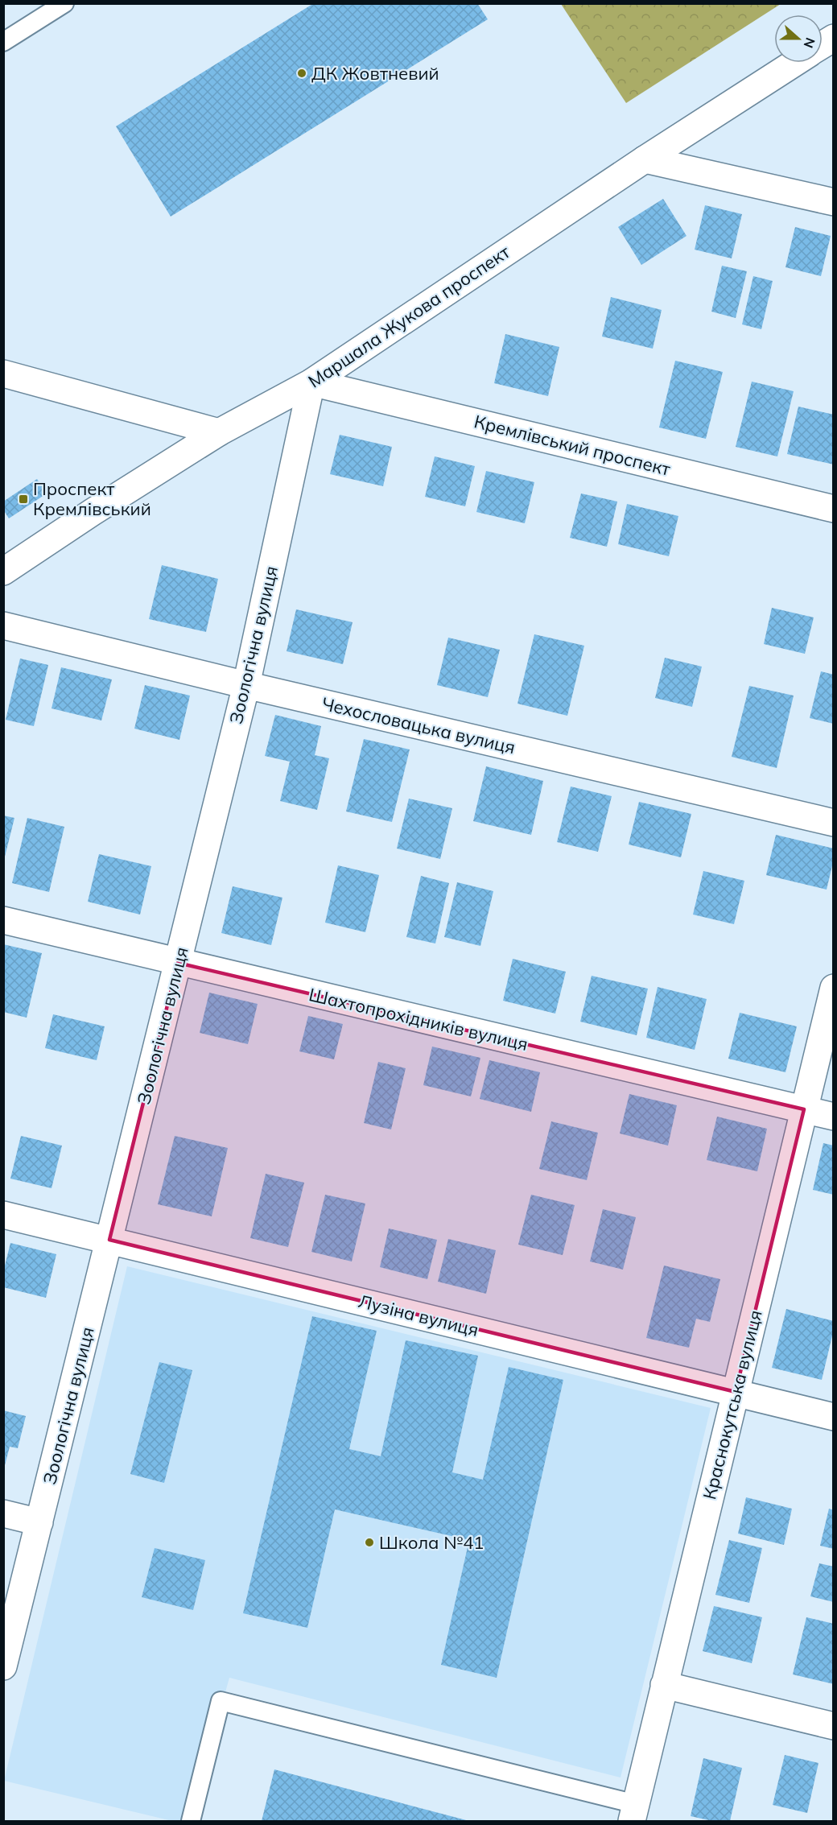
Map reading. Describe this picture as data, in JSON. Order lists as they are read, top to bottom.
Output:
{
  "streets": {
    "street": [
      "Маршала Жукова проспект",
      "Кремлівський проспект",
      "Зоологічна вулиця",
      "Чехословацька вулиця",
      "Шахтопрохідників вулиця",
      "Лузіна вулиця",
      "Краснокутська вулиця"
    ]
  },
  "crossings": [
    ["Маршала Жукова проспект", "Кремлівський проспект"],
    ["Маршала Жукова проспект", "Зоологічна вулиця"],
    ["Кремлівський проспект", "Зоологічна вулиця"],
    ["Зоологічна вулиця", "Чехословацька вулиця"],
    ["Зоологічна вулиця", "Шахтопрохідників вулиця"],
    ["Зоологічна вулиця", "Лузіна вулиця"],
    ["Шахтопрохідників вулиця", "Краснокутська вулиця"],
    ["Лузіна вулиця", "Краснокутська вулиця"]
  ],
  "places": {
    "other": ["ДК Жовтневий", "Школа №41"],
    "transit": ["Проспект Кремлівський"]
  },
  "north": "right"
}
